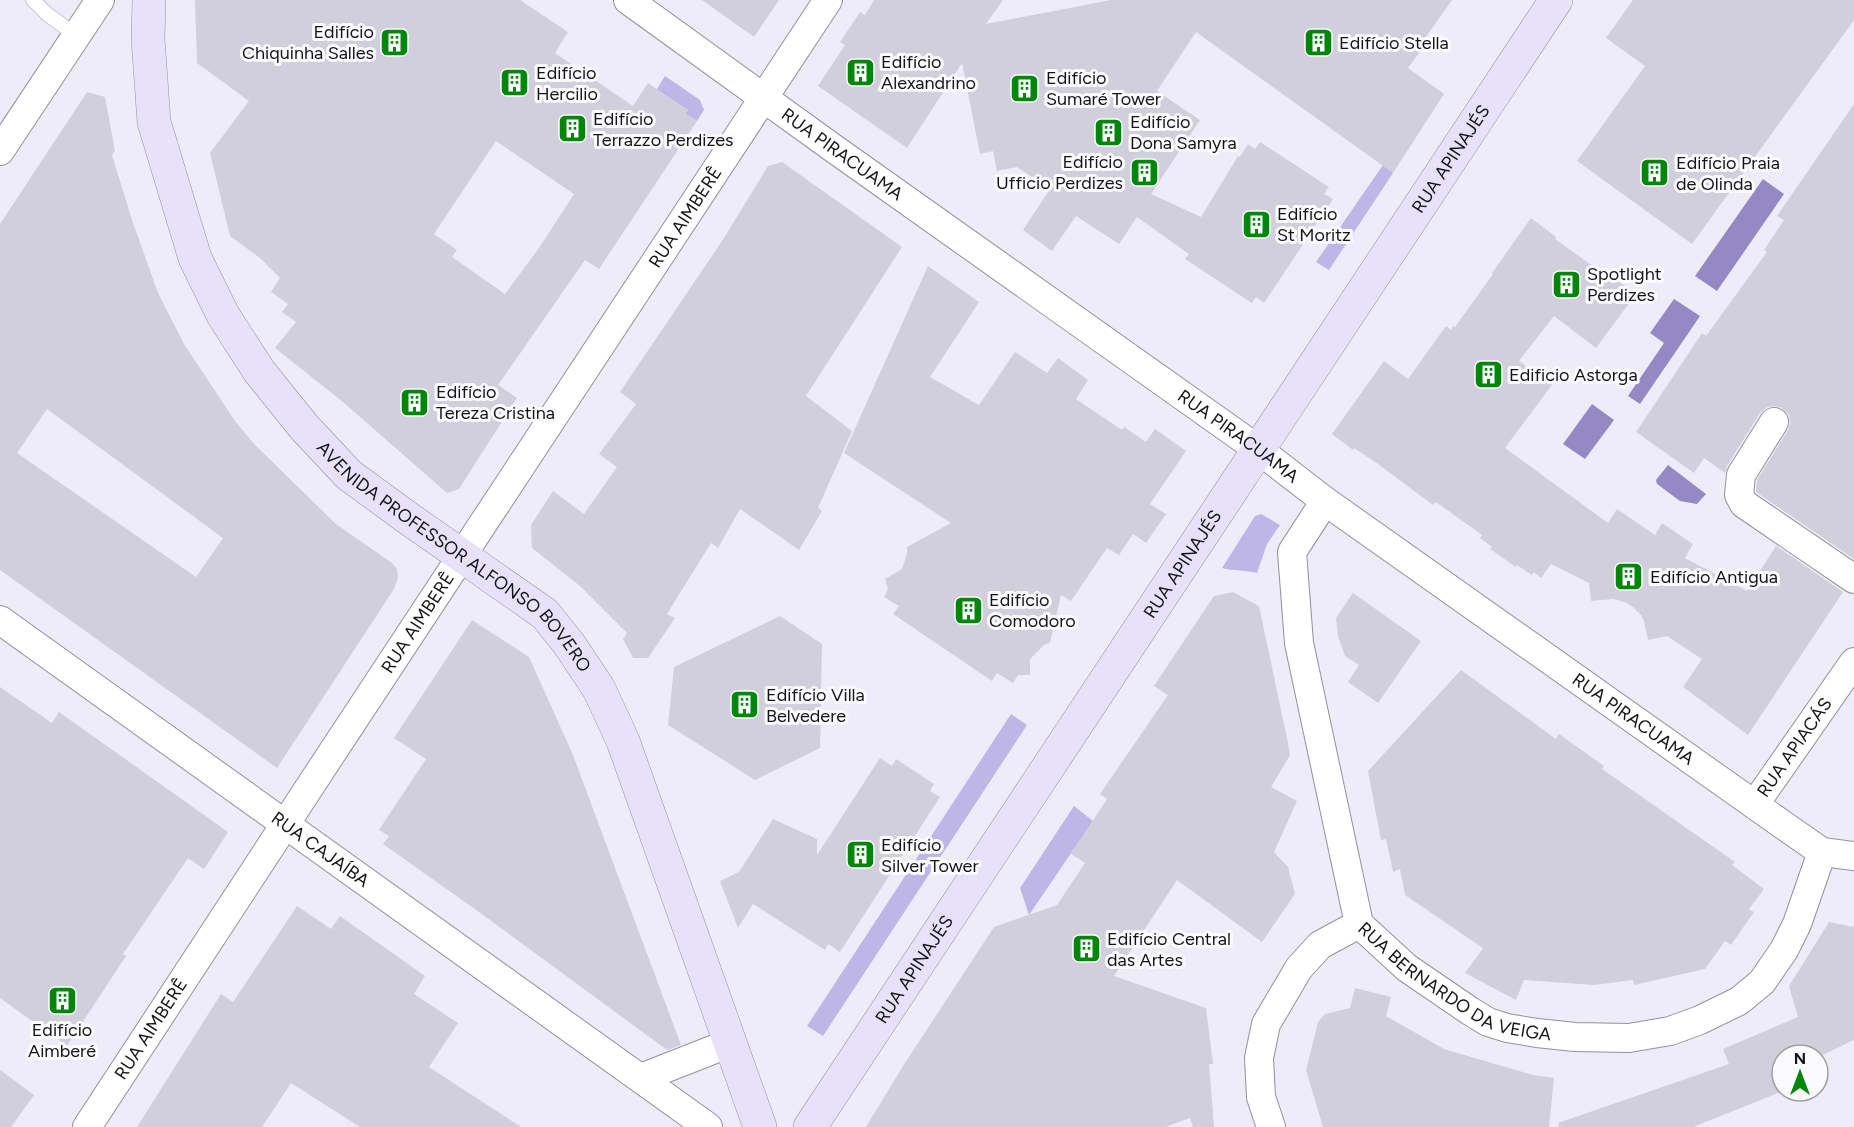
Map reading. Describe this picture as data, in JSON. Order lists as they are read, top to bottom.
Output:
{
  "streets": {
    "street": [
      "RUA PIRACUAMA",
      "RUA APINAJÉS",
      "RUA AIMBERÊ",
      "AVENIDA PROFESSOR ALFONSO BOVERO",
      "RUA APIACÁS",
      "RUA CAJAÍBA",
      "RUA BERNARDO DA VEIGA"
    ]
  },
  "crossings": [
    ["RUA PIRACUAMA", "RUA APINAJÉS"],
    ["RUA PIRACUAMA", "RUA AIMBERÊ"],
    ["RUA PIRACUAMA", "RUA APIACÁS"],
    ["RUA PIRACUAMA", "RUA BERNARDO DA VEIGA"],
    ["RUA AIMBERÊ", "AVENIDA PROFESSOR ALFONSO BOVERO"],
    ["RUA AIMBERÊ", "RUA CAJAÍBA"]
  ],
  "places": {
    "building": [
      "Edifício Chiquinha Salles",
      "Edifício Stella",
      "Edifício Alexandrino",
      "Edifício Hercilio",
      "Edifício Sumaré Tower",
      "Edifício Terrazzo Perdizes",
      "Edifício Dona Samyra",
      "Edifício Ufficio Perdizes",
      "Edifício Praia de Olinda",
      "Edifício St Moritz",
      "Spotlight Perdizes",
      "Edificio Astorga",
      "Edifício Tereza Cristina",
      "Edifício Antigua",
      "Edifício Comodoro",
      "Edifício Villa Belvedere",
      "Edifício Silver Tower",
      "Edifício Central das Artes",
      "Edifício Aimberé"
    ]
  },
  "north": "top"
}
